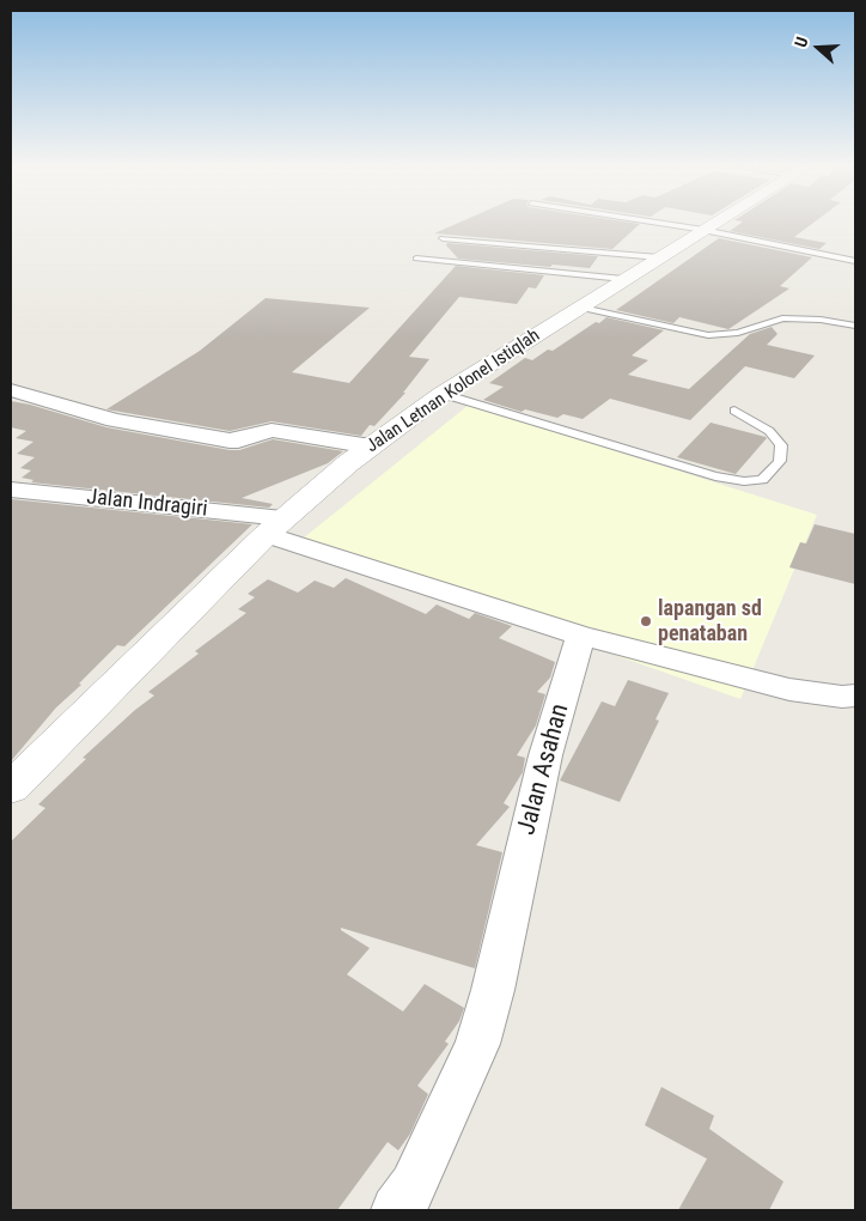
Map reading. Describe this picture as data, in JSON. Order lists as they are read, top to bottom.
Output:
{
  "streets": {
    "street": ["Jalan Letnan Kolonel Istiqlah", "Jalan Indragiri", "Jalan Asahan"]
  },
  "crossings": [
    ["Jalan Letnan Kolonel Istiqlah", "Jalan Indragiri"]
  ],
  "places": ["lapangan sd penataban"],
  "north": "left"
}
